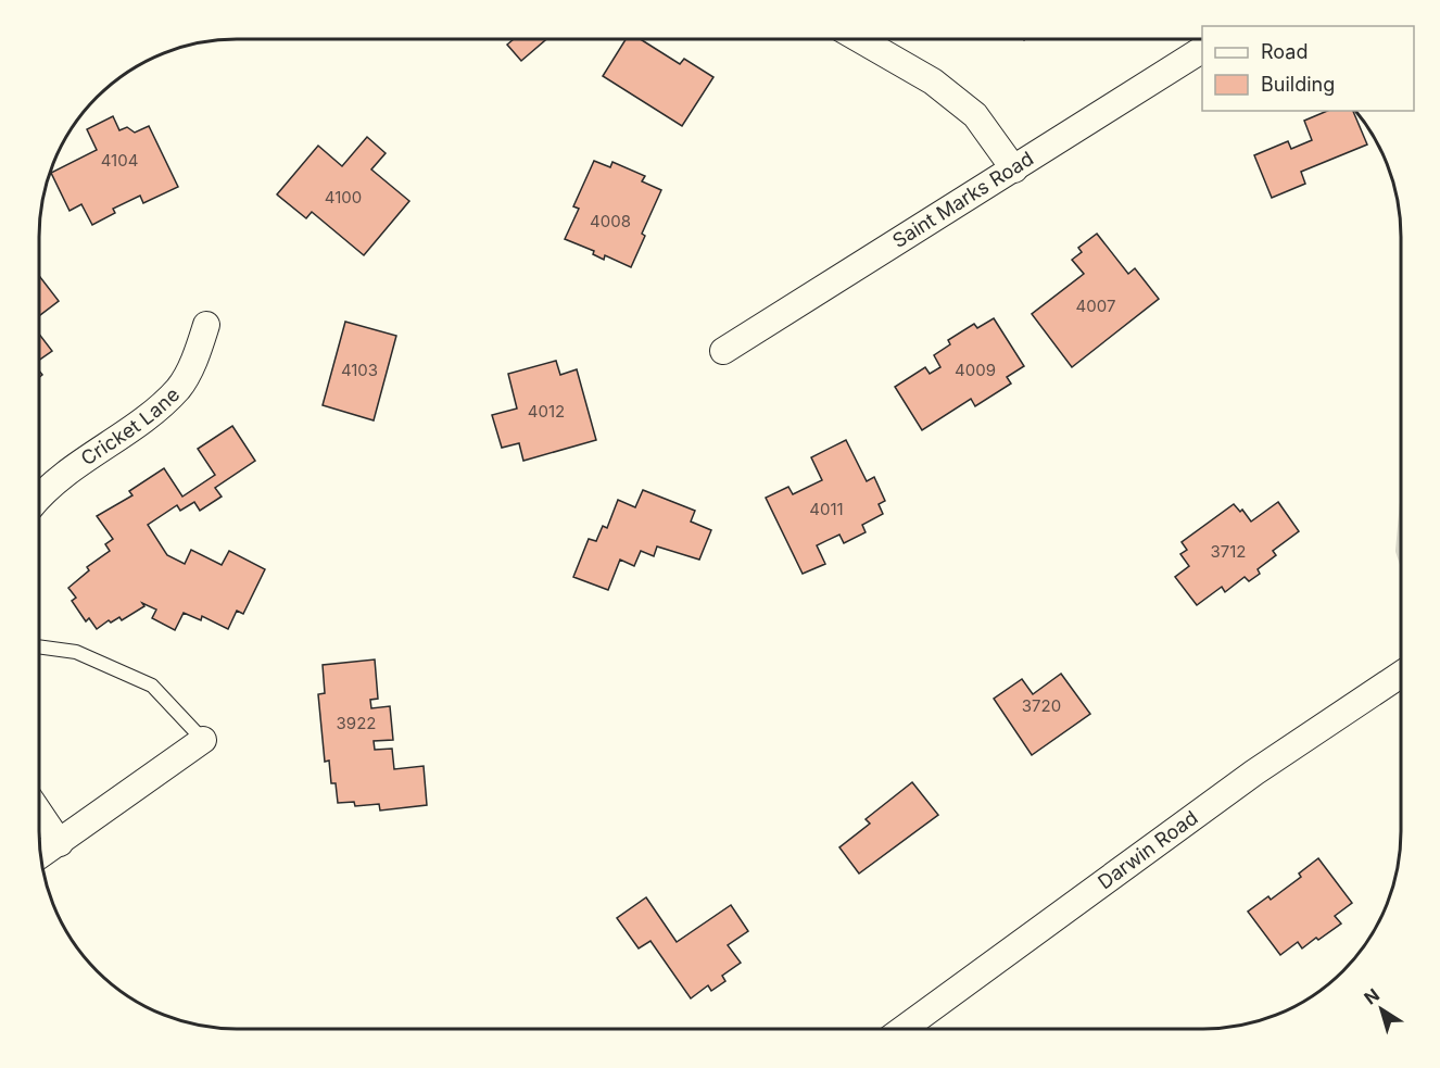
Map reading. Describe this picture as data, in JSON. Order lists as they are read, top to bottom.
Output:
{
  "streets": {
    "street": ["Saint Marks Road", "Cricket Lane", "Darwin Road"]
  },
  "house_numbers": [
    "4104",
    "4100",
    "4008",
    "4007",
    "4103",
    "4009",
    "4012",
    "4011",
    "3712",
    "3720",
    "3922"
  ],
  "legend": ["Road", "Building"],
  "north": "top left"
}
